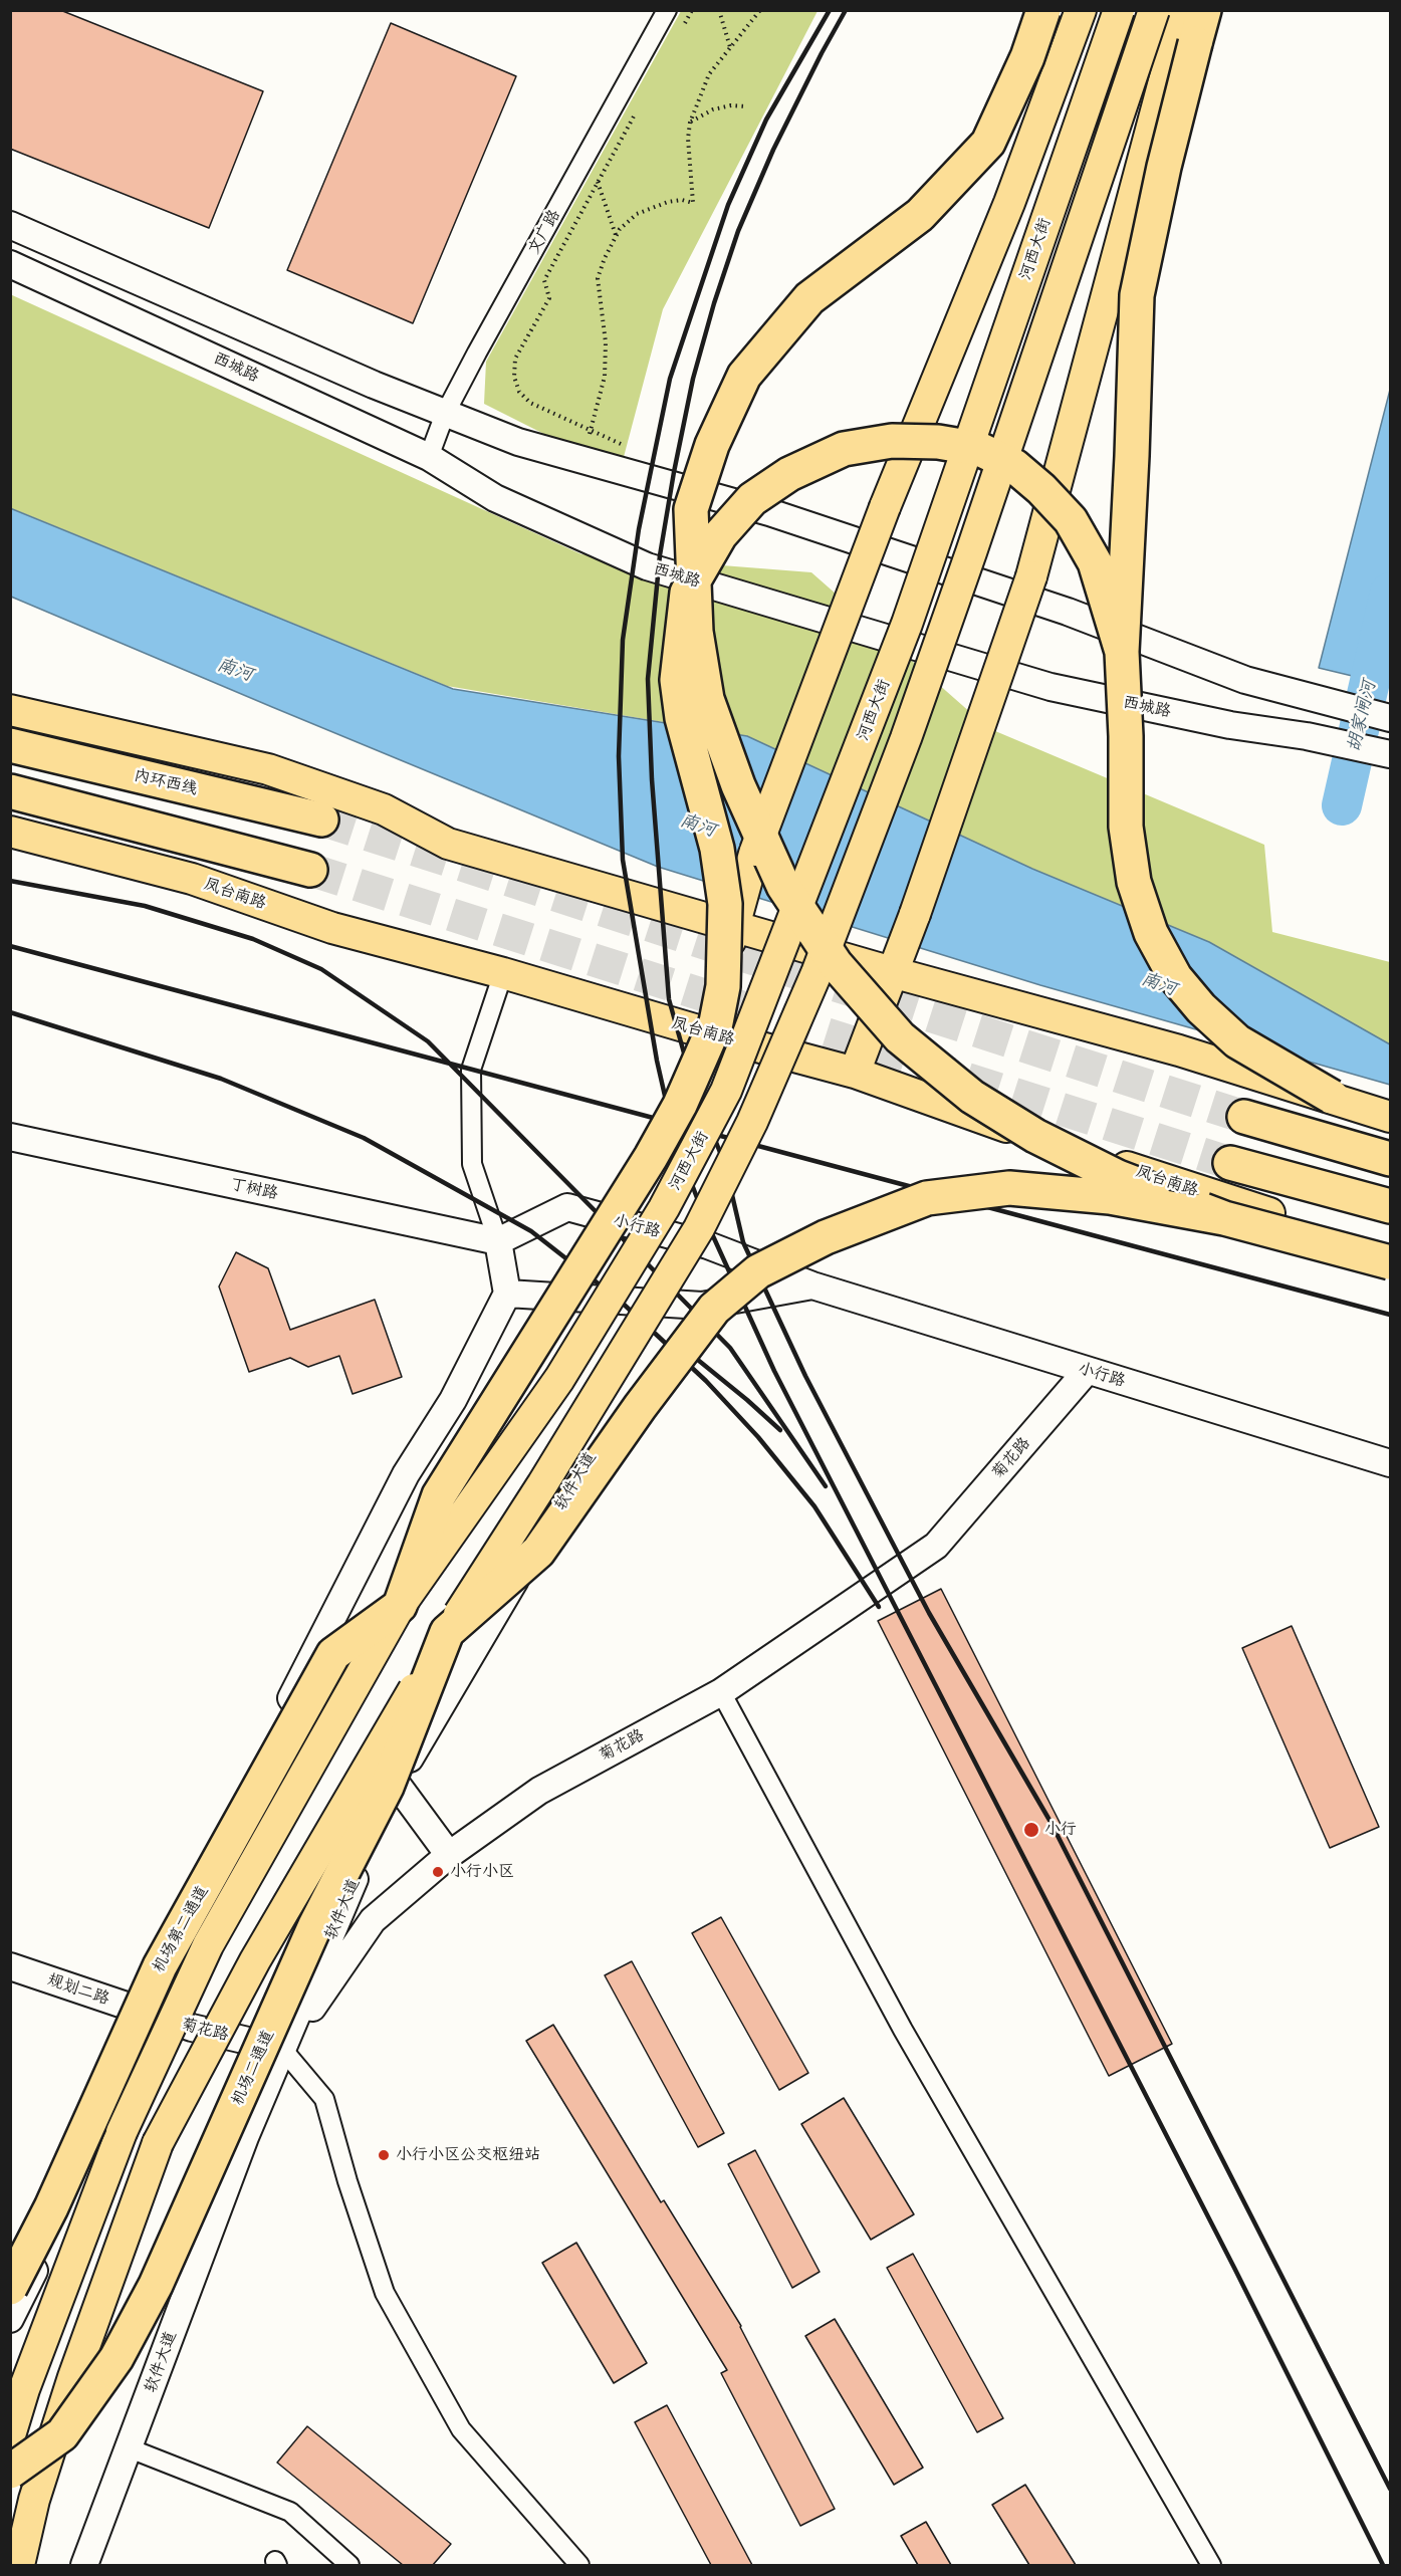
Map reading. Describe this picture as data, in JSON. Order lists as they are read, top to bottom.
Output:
{
  "streets": {
    "highway": ["内环西线", "机场第二通道", "机场二通道"],
    "main road": ["河西大街", "凤台南路", "软件大道"],
    "street": [
      "文广路",
      "西城路",
      "丁树路",
      "小行路",
      "菊花路",
      "规划二路"
    ]
  },
  "crossings": [
    ["文广路", "西城路"],
    ["河西大街", "机场第二通道"],
    ["丁树路", "小行路"],
    ["小行路", "菊花路"],
    ["小行路", "软件大道"],
    ["菊花路", "软件大道"],
    ["菊花路", "规划二路"],
    ["软件大道", "机场二通道"]
  ],
  "water": ["南河", "胡家闸河"],
  "places": ["小行", "小行小区", "小行小区公交枢纽站"]
}
